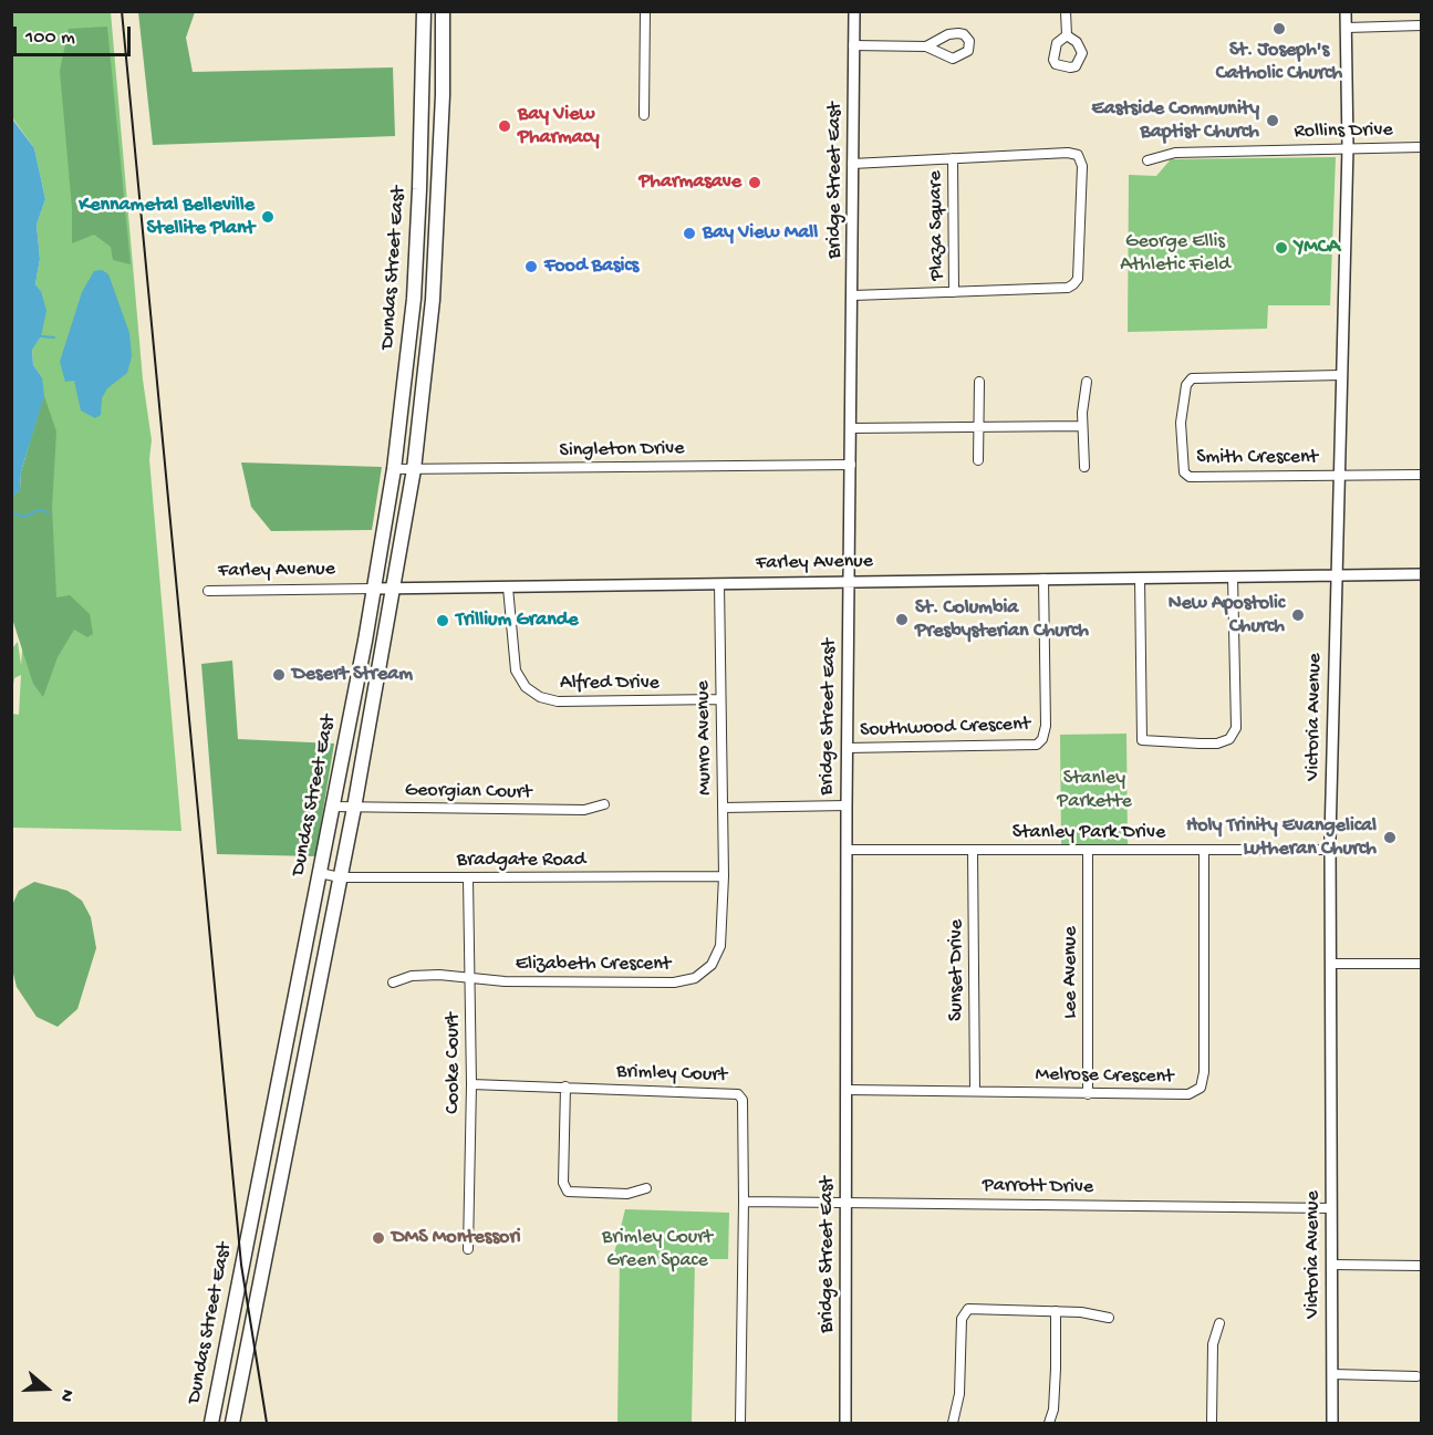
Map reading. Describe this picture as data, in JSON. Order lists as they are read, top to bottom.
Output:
{
  "streets": {
    "main road": ["Dundas Street East"],
    "street": [
      "Rollins Drive",
      "Bridge Street East",
      "Plaza Square",
      "Singleton Drive",
      "Smith Crescent",
      "Farley Avenue",
      "Alfred Drive",
      "Victoria Avenue",
      "Southwood Crescent",
      "Munro Avenue",
      "Georgian Court",
      "Stanley Park Drive",
      "Bradgate Road",
      "Elizabeth Crescent",
      "Sunset Drive",
      "Lee Avenue",
      "Cooke Court",
      "Brimley Court",
      "Melrose Crescent",
      "Parrott Drive"
    ]
  },
  "crossings": [
    ["Rollins Drive", "Victoria Avenue"],
    ["Bridge Street East", "Plaza Square"],
    ["Bridge Street East", "Singleton Drive"],
    ["Bridge Street East", "Farley Avenue"],
    ["Bridge Street East", "Southwood Crescent"],
    ["Bridge Street East", "Munro Avenue"],
    ["Bridge Street East", "Stanley Park Drive"],
    ["Bridge Street East", "Melrose Crescent"],
    ["Bridge Street East", "Parrott Drive"],
    ["Dundas Street East", "Singleton Drive"],
    ["Dundas Street East", "Farley Avenue"],
    ["Dundas Street East", "Georgian Court"],
    ["Dundas Street East", "Bradgate Road"],
    ["Smith Crescent", "Victoria Avenue"],
    ["Farley Avenue", "Alfred Drive"],
    ["Farley Avenue", "Victoria Avenue"],
    ["Farley Avenue", "Southwood Crescent"],
    ["Farley Avenue", "Munro Avenue"],
    ["Alfred Drive", "Munro Avenue"],
    ["Victoria Avenue", "Stanley Park Drive"],
    ["Victoria Avenue", "Parrott Drive"],
    ["Munro Avenue", "Elizabeth Crescent"],
    ["Stanley Park Drive", "Sunset Drive"],
    ["Stanley Park Drive", "Lee Avenue"],
    ["Stanley Park Drive", "Melrose Crescent"],
    ["Bradgate Road", "Elizabeth Crescent"],
    ["Bradgate Road", "Cooke Court"],
    ["Elizabeth Crescent", "Cooke Court"],
    ["Sunset Drive", "Melrose Crescent"],
    ["Lee Avenue", "Melrose Crescent"],
    ["Cooke Court", "Brimley Court"],
    ["Brimley Court", "Parrott Drive"]
  ],
  "parks": ["George Ellis Athletic Field", "Stanley Parkette", "Brimley Court Green Space"],
  "places": [
    "St. Joseph's Catholic Church",
    "Eastside Community Baptist Church",
    "Bay View Pharmacy",
    "Pharmasave",
    "Kennametal Belleville Stellite Plant",
    "Bay View Mall",
    "YMCA",
    "Food Basics",
    "New Apostolic Church",
    "St. Columbia Presbysterian Church",
    "Trillium Grande",
    "Desert Stream",
    "Holy Trinity Evangelical Lutheran Church",
    "DMS Montessori"
  ],
  "scale_bar": "100 m",
  "north": "right"
}
